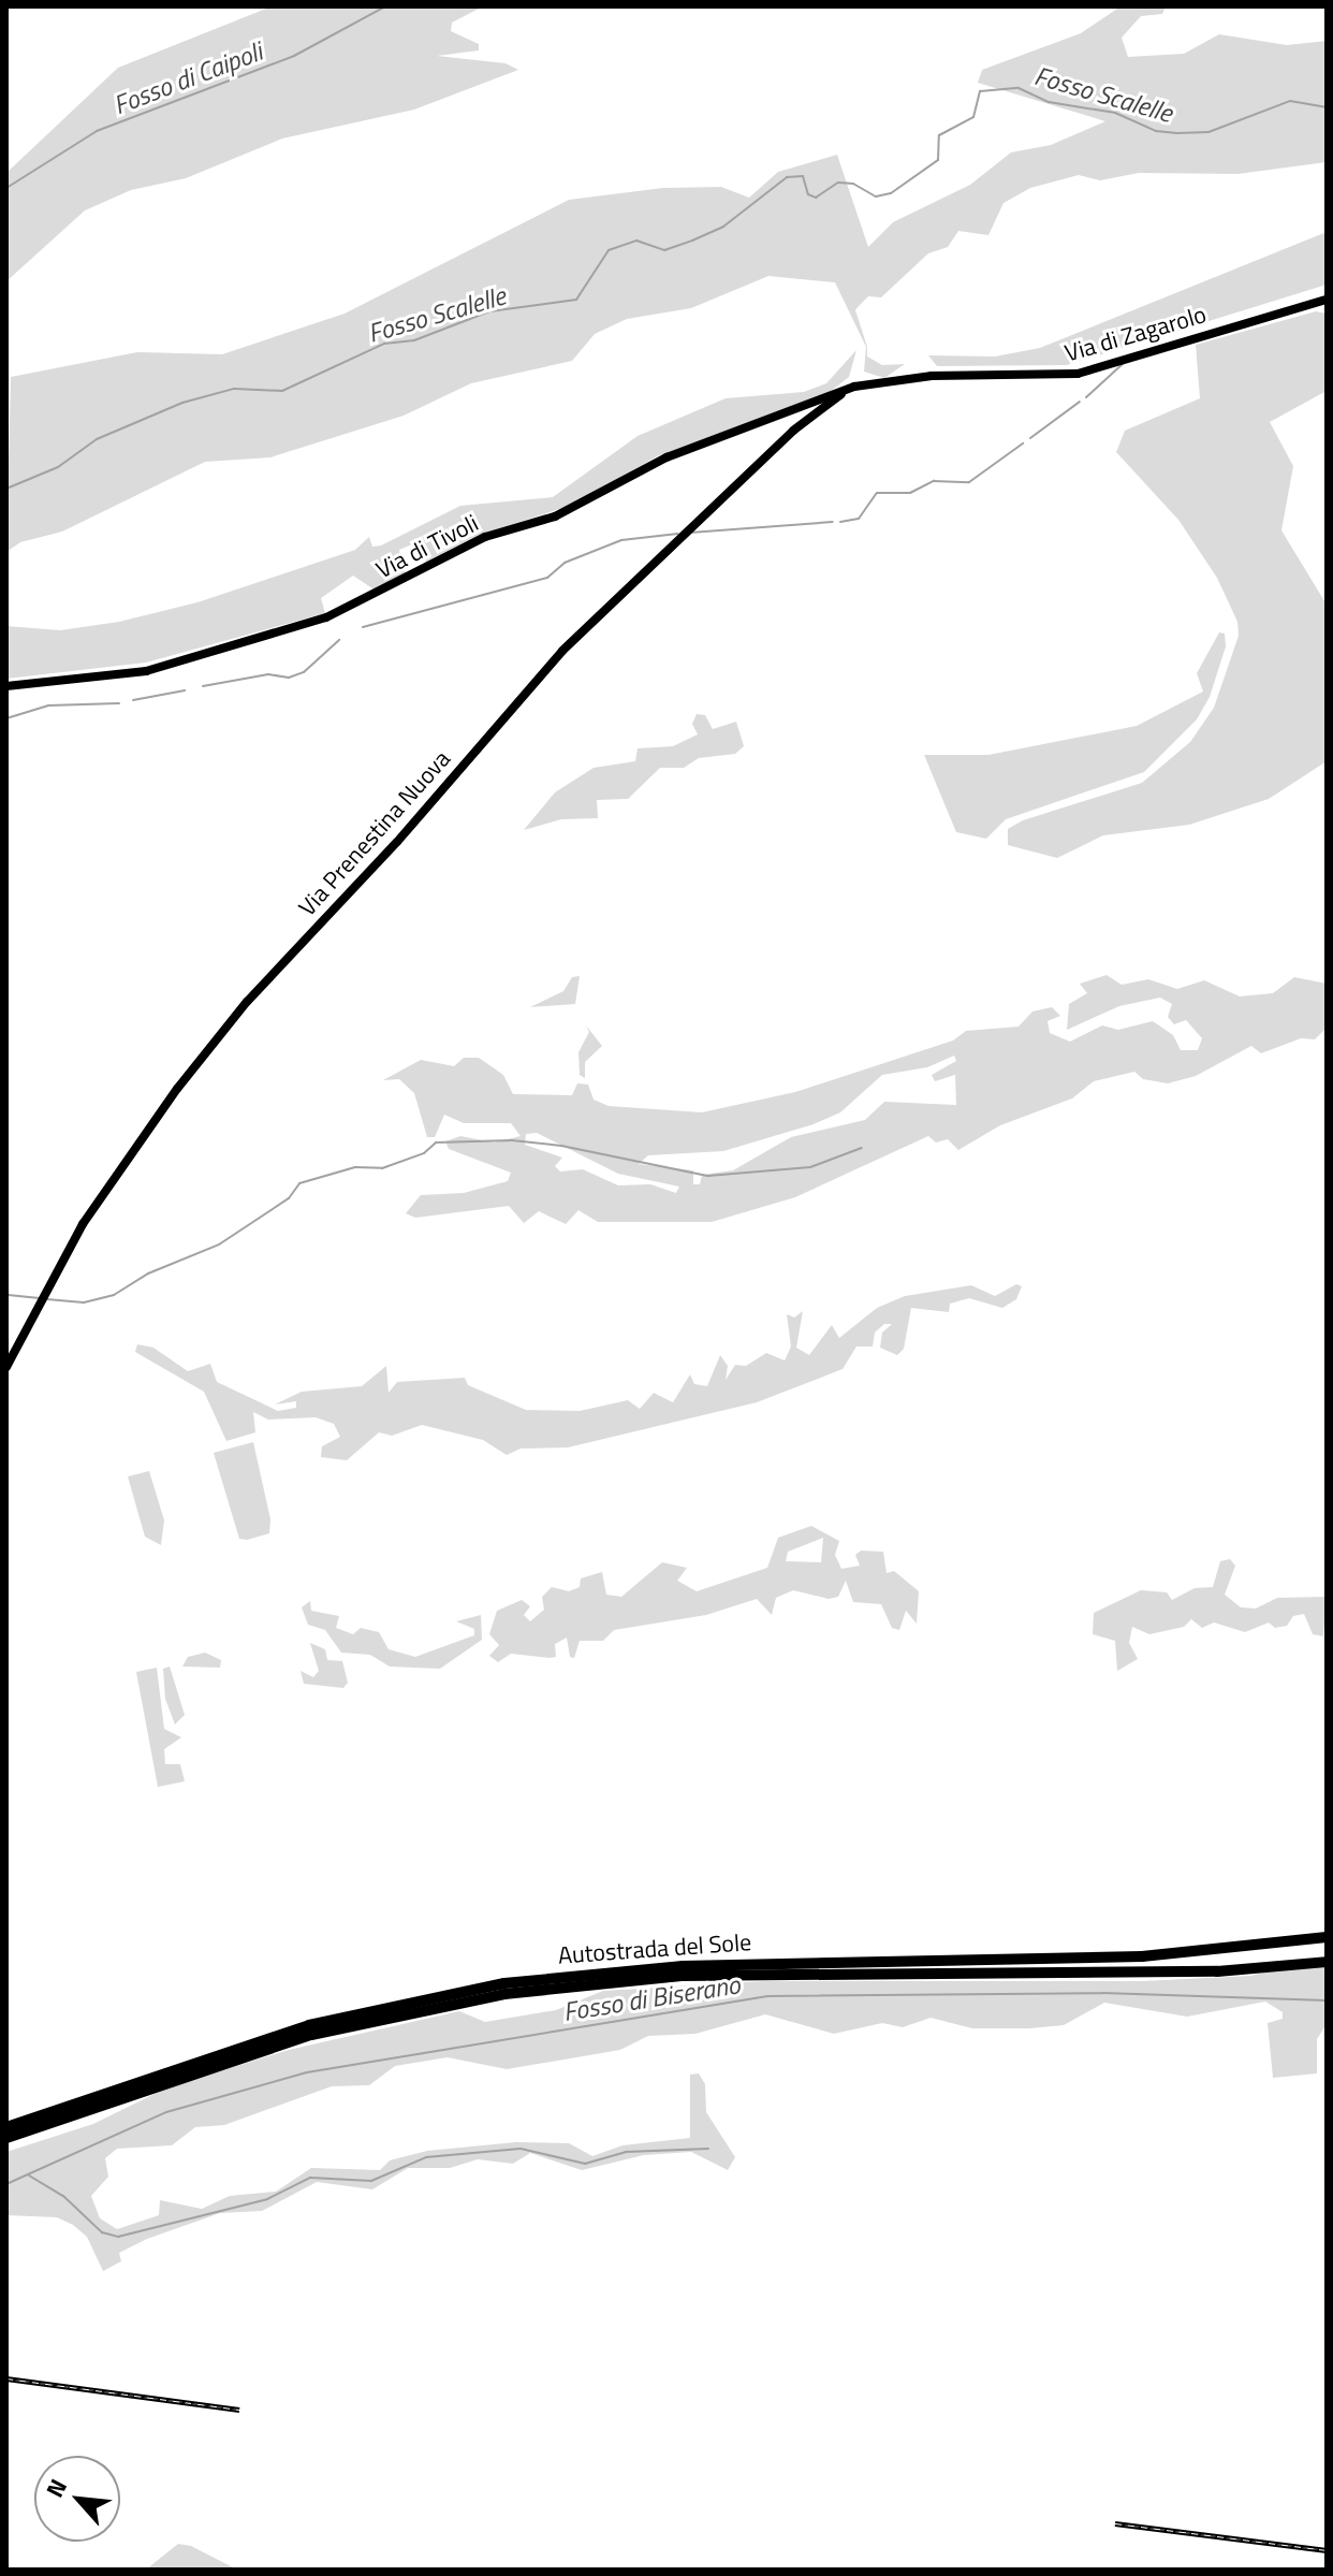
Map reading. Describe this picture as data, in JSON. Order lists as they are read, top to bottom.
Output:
{
  "streets": {
    "highway": ["Autostrada del Sole"],
    "main road": ["Via di Zagarolo", "Via di Tivoli", "Via Prenestina Nuova"]
  },
  "crossings": [
    ["Via di Zagarolo", "Via di Tivoli"],
    ["Via di Zagarolo", "Via Prenestina Nuova"],
    ["Via di Tivoli", "Via Prenestina Nuova"]
  ],
  "water": ["Fosso di Caipoli", "Fosso Scalelle", "Fosso di Biserano"],
  "north": "top left"
}
